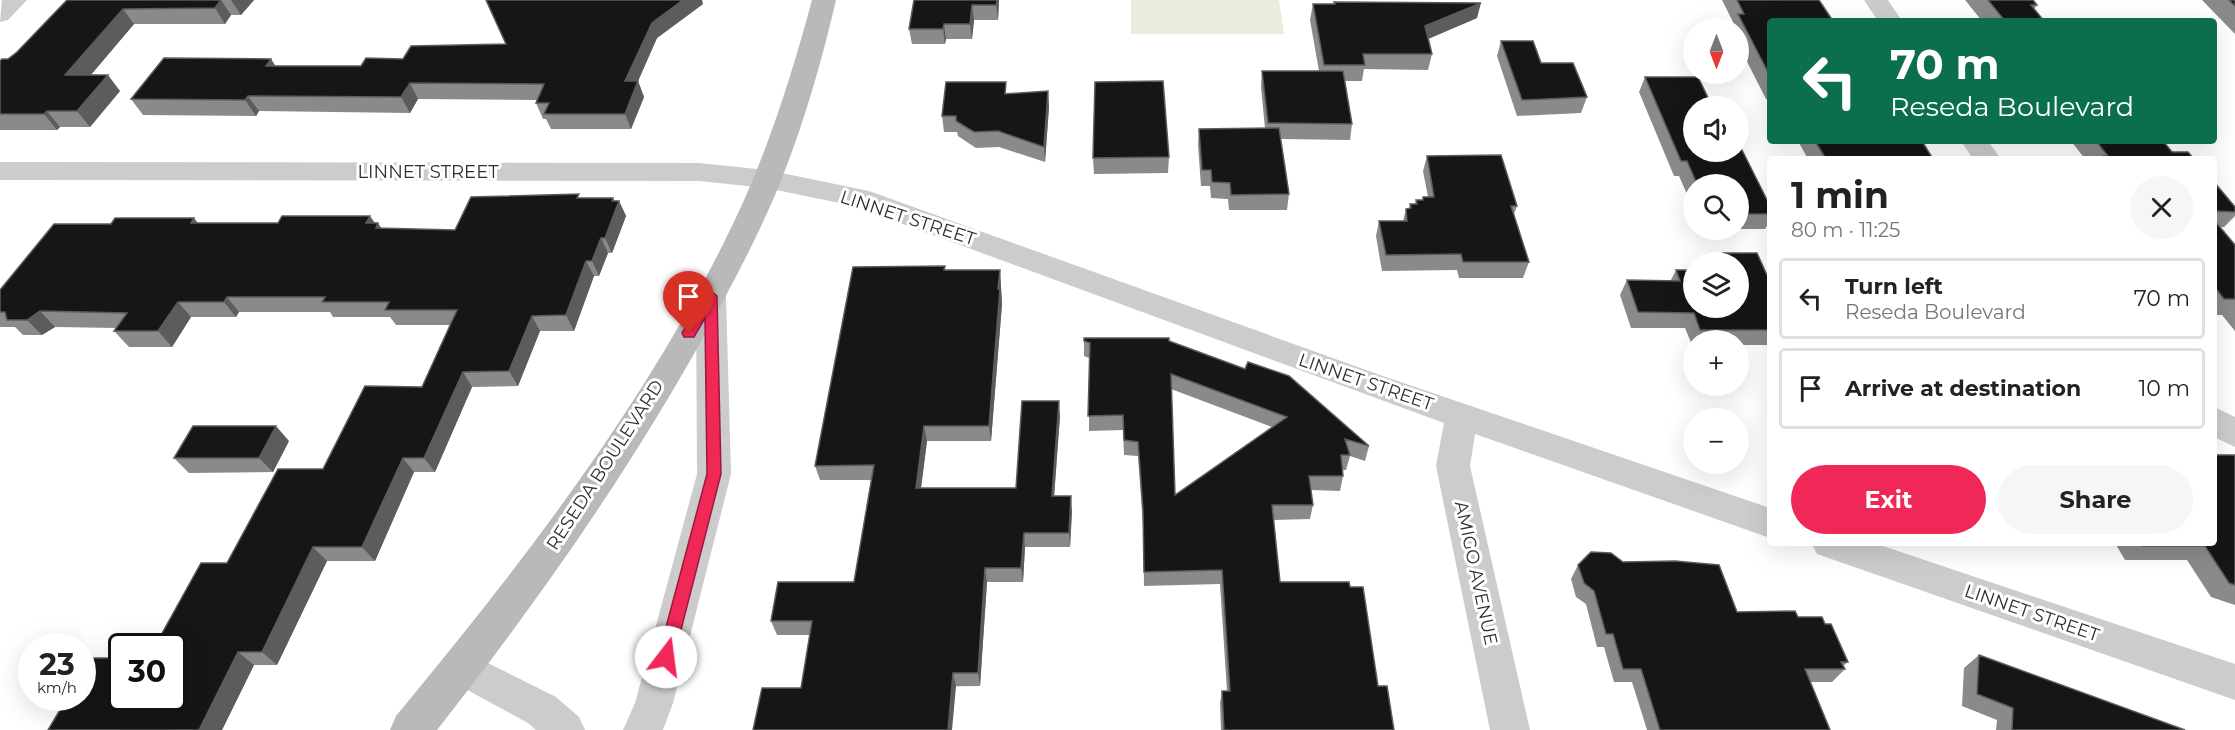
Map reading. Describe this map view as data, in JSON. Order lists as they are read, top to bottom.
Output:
{
  "streets": {
    "main road": ["RESEDA BOULEVARD"],
    "street": ["LINNET STREET", "AMIGO AVENUE"]
  },
  "crossings": [
    ["LINNET STREET", "RESEDA BOULEVARD"],
    ["LINNET STREET", "AMIGO AVENUE"]
  ],
  "north": "bottom",
  "page": {
    "map_buttons": ["+", "−"],
    "turn": ["70 m", "Reseda Boulevard"],
    "heading": ["1 min", "80 m · 11:25"],
    "list": [
      {
        "name": "Turn left",
        "note": "Reseda Boulevard",
        "value": "70 m"
      },
      {
        "name": "Arrive at destination",
        "value": "10 m"
      }
    ],
    "buttons": ["Exit", "Share"],
    "speed": "23 km/h",
    "limit": "30"
  }
}
